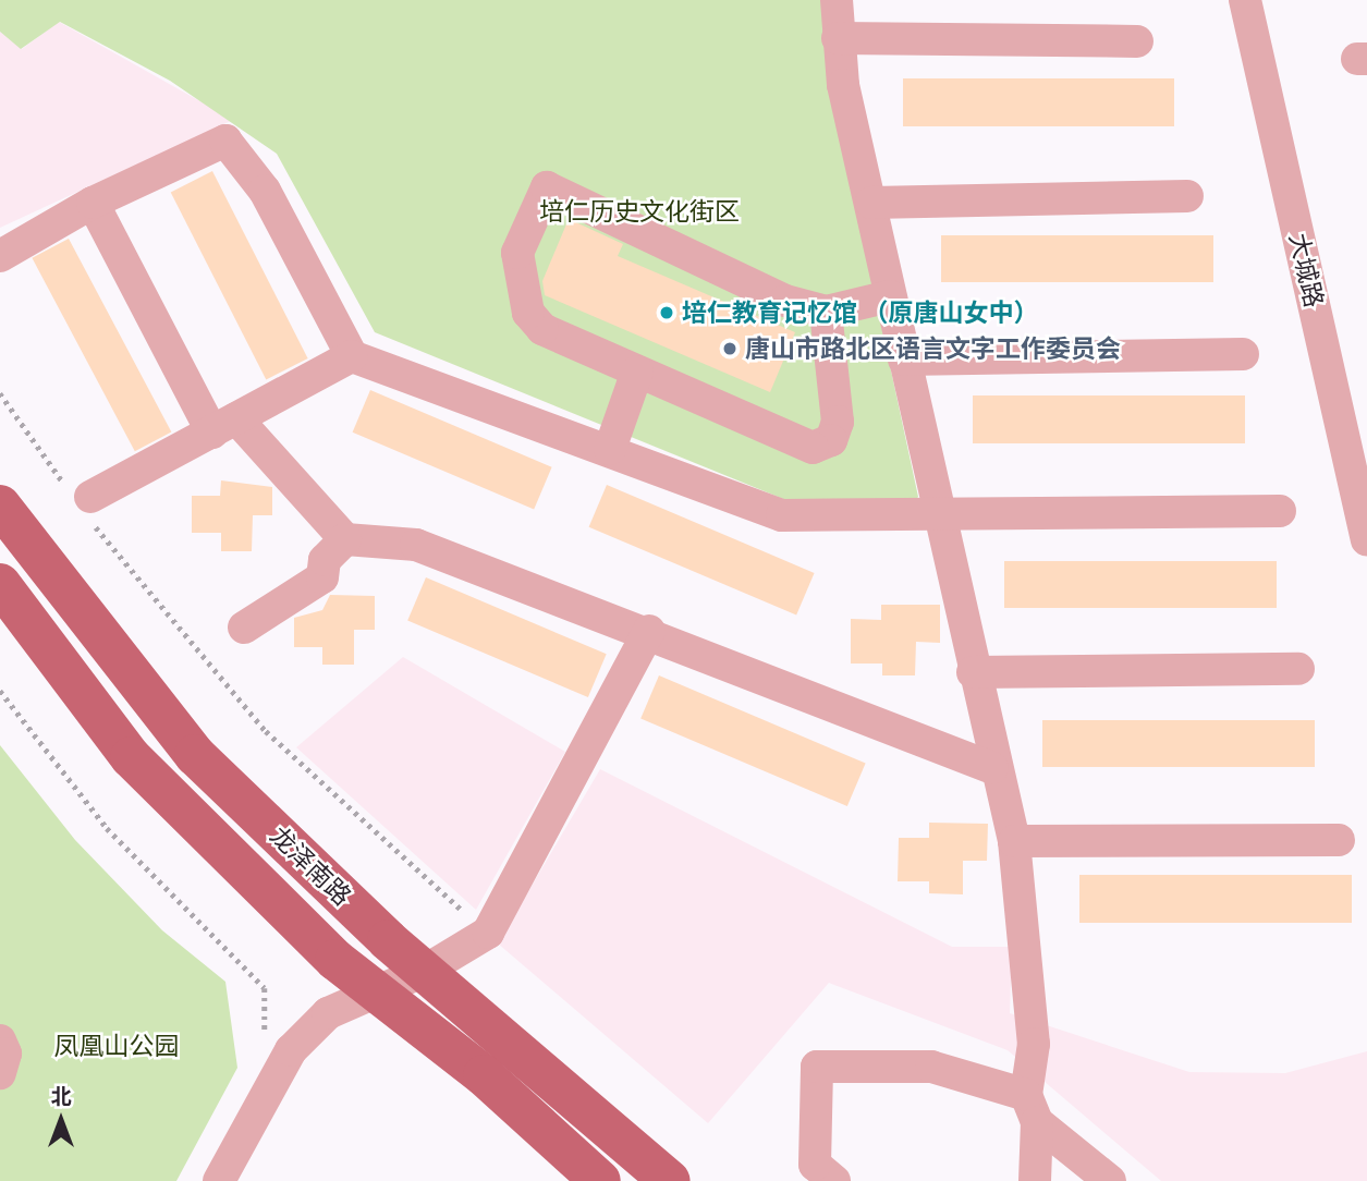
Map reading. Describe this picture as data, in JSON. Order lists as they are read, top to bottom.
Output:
{
  "streets": {
    "main road": ["龙泽南路"],
    "street": ["大城路"]
  },
  "parks": ["培仁历史文化街区", "凤凰山公园"],
  "places": ["培仁教育记忆馆 （原唐山女中）", "唐山市路北区语言文字工作委员会"],
  "north": "top"
}
